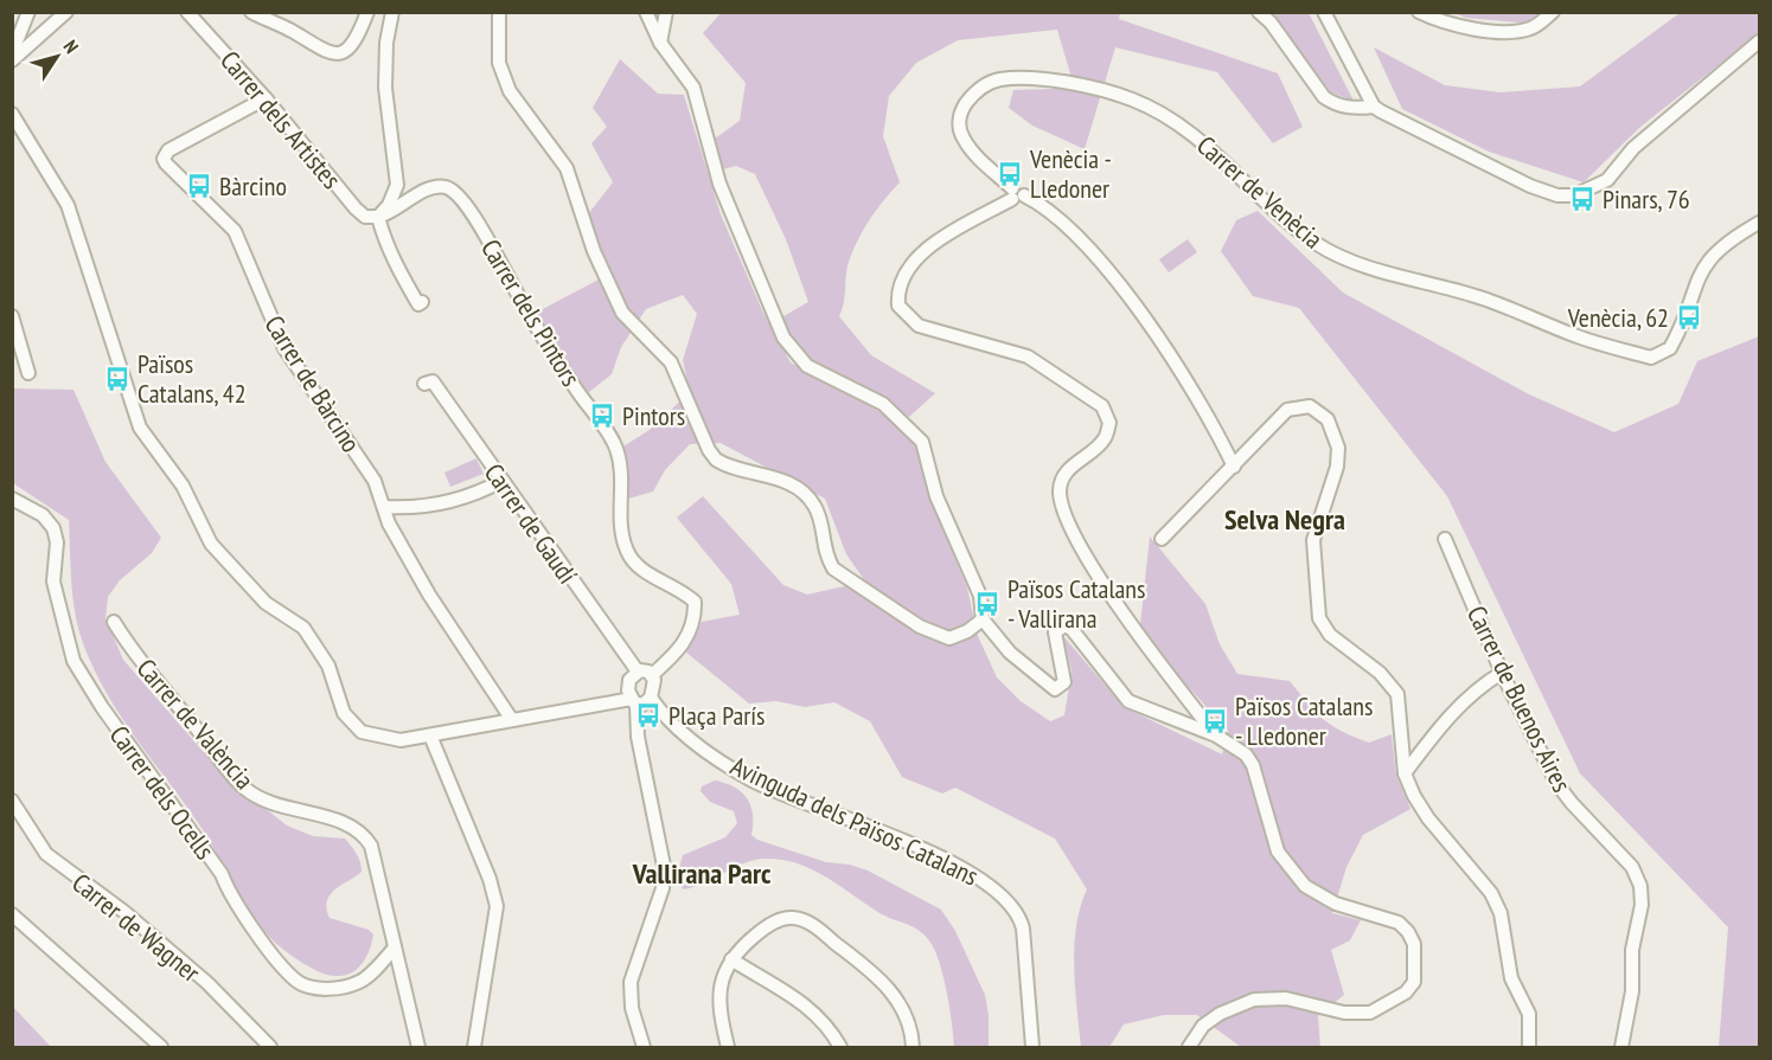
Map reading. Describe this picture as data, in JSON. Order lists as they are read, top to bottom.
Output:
{
  "streets": {
    "street": [
      "Carrer dels Artistes",
      "Carrer de Venècia",
      "Carrer dels Pintors",
      "Carrer de Bàrcino",
      "Carrer de Gaudí",
      "Carrer de Buenos Aires",
      "Carrer de València",
      "Carrer dels Ocells",
      "Avinguda dels Països Catalans",
      "Carrer de Wagner"
    ]
  },
  "crossings": [
    ["Carrer dels Artistes", "Carrer dels Pintors"],
    ["Carrer dels Artistes", "Carrer de Bàrcino"],
    ["Carrer dels Pintors", "Carrer de Gaudí"],
    ["Carrer dels Pintors", "Avinguda dels Països Catalans"],
    ["Carrer de Gaudí", "Avinguda dels Països Catalans"],
    ["Carrer de València", "Carrer dels Ocells"]
  ],
  "districts": ["Selva Negra", "Vallirana Parc"],
  "places": {
    "bus stop": [
      "Venècia - Lledoner",
      "Bàrcino",
      "Pinars, 76",
      "Venècia, 62",
      "Països Catalans, 42",
      "Pintors",
      "Països Catalans - Vallirana",
      "Plaça París",
      "Països Catalans - Lledoner"
    ]
  },
  "north": "top right"
}
